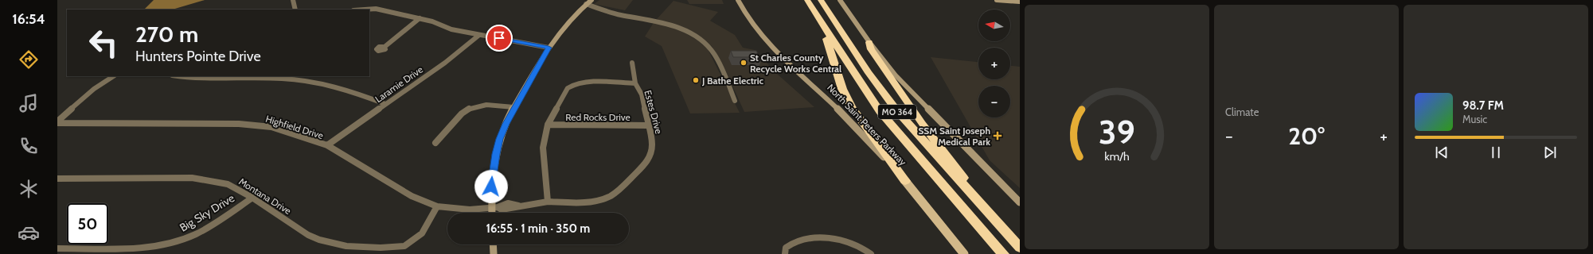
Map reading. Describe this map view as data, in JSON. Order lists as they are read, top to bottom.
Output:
{
  "streets": {
    "highway": ["MO 364"],
    "main road": ["North Saint Peters Parkway"],
    "street": [
      "Laramie Drive",
      "Estes Drive",
      "Red Rocks Drive",
      "Highfield Drive",
      "Montana Drive",
      "Big Sky Drive"
    ]
  },
  "crossings": [
    ["Laramie Drive", "Highfield Drive"],
    ["Estes Drive", "Red Rocks Drive"],
    ["Estes Drive", "Highfield Drive"],
    ["Highfield Drive", "Montana Drive"],
    ["Montana Drive", "Big Sky Drive"]
  ],
  "places": {
    "other": ["St Charles County Recycle Works Central", "J Bathe Electric"],
    "health": ["SSM Saint Joseph Medical Park"]
  },
  "north": "left",
  "page": {
    "tabs": "16:54",
    "tile": "Climate",
    "map_buttons": ["+", "−"],
    "turn": ["270 m", "Hunters Pointe Drive"],
    "song": ["98.7 FM", "Music"],
    "heat": ["−", "20°", "+"],
    "limit": "50",
    "trip": "16:55 · 1 min · 350 m",
    "gauge": ["39", "km/h"]
  }
}
